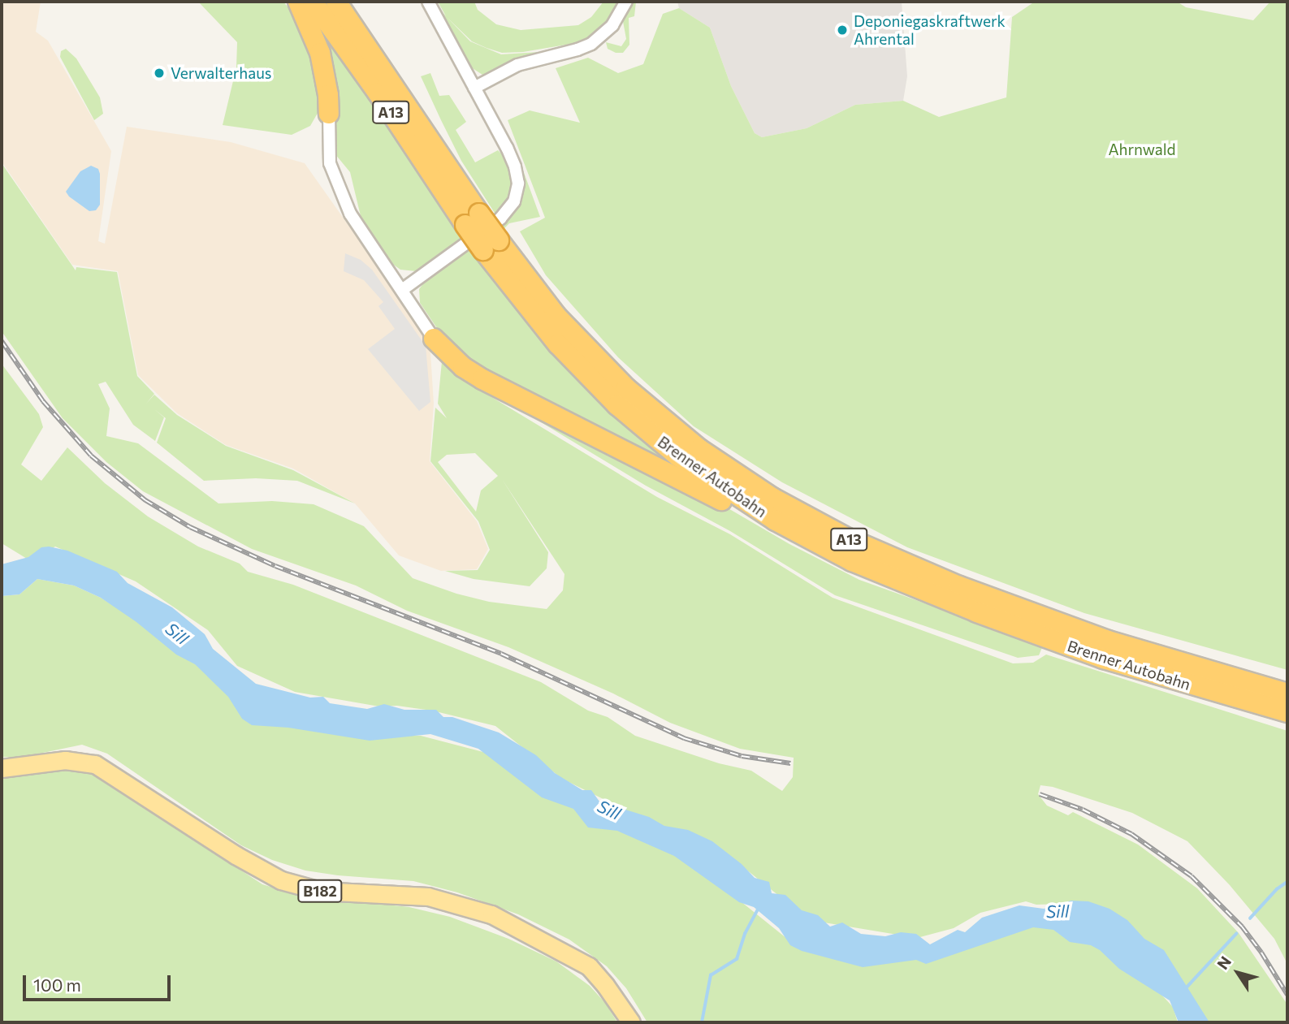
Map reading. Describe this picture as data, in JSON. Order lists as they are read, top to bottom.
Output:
{
  "streets": {
    "highway": ["A13", "Brenner Autobahn"],
    "main road": ["B182"]
  },
  "water": ["Sill"],
  "parks": ["Ahrnwald"],
  "places": ["Deponiegaskraftwerk Ahrental", "Verwalterhaus"],
  "scale_bar": "100 m",
  "north": "top left"
}
